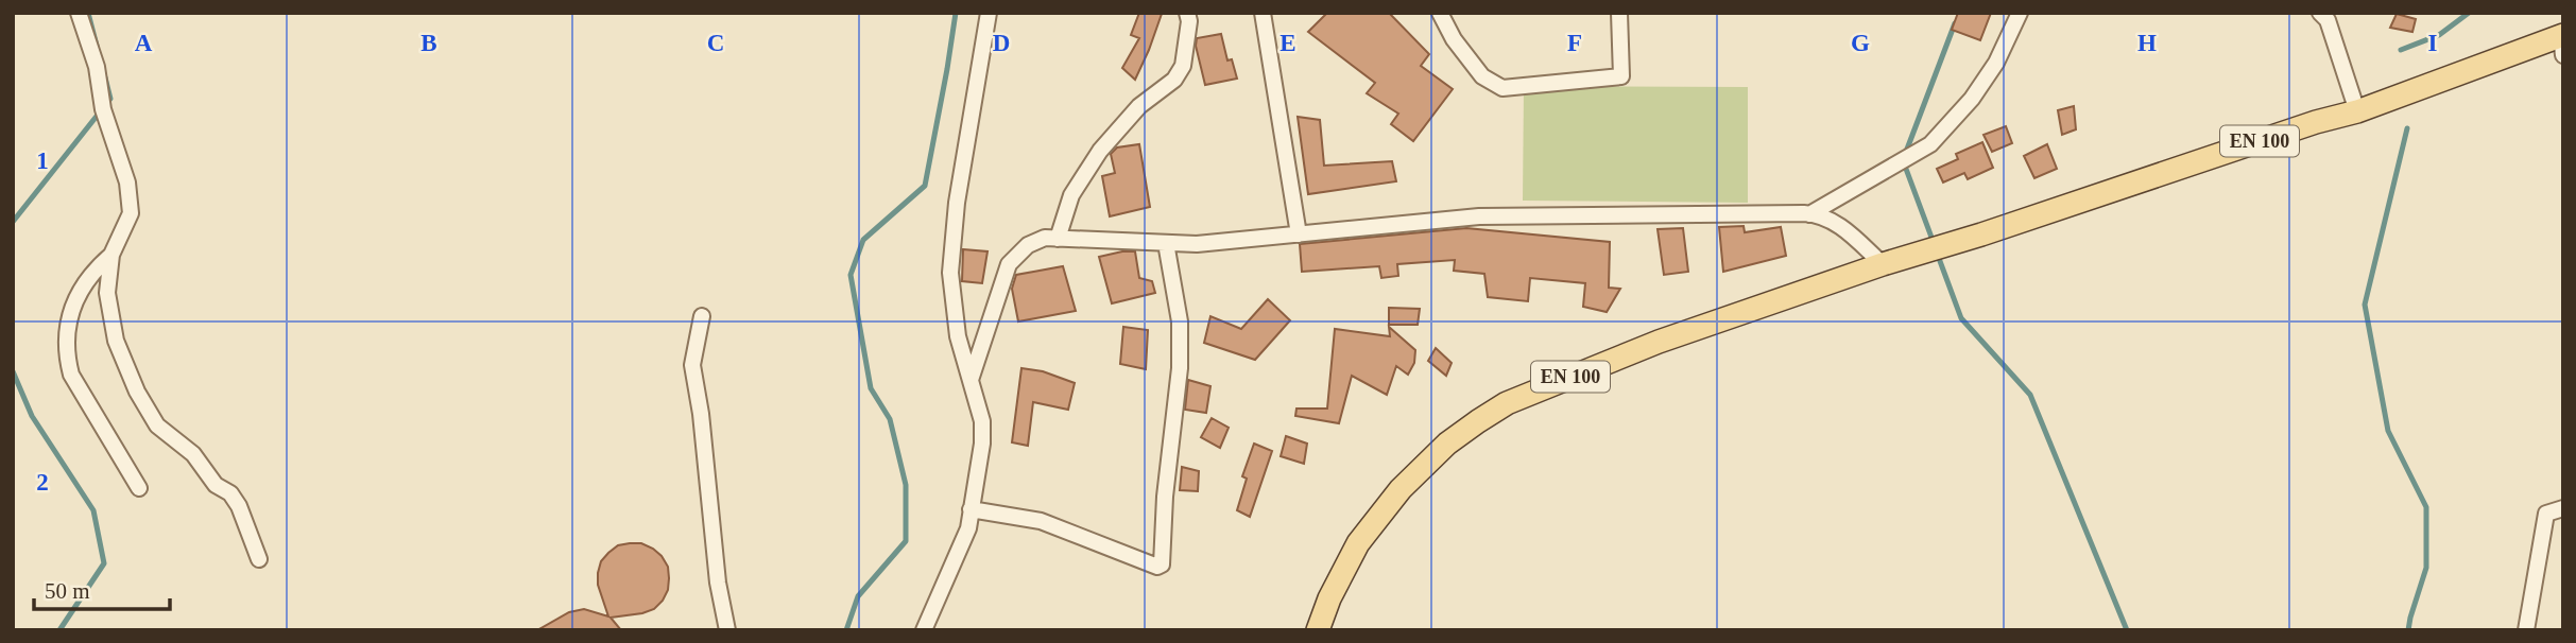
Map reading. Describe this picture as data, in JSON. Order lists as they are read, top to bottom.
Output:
{
  "streets": {
    "main road": ["EN 100"]
  },
  "scale_bar": "50 m",
  "grid": {
    "columns": [
      "A",
      "B",
      "C",
      "D",
      "E",
      "F",
      "G",
      "H",
      "I"
    ],
    "rows": ["1", "2"]
  }
}
